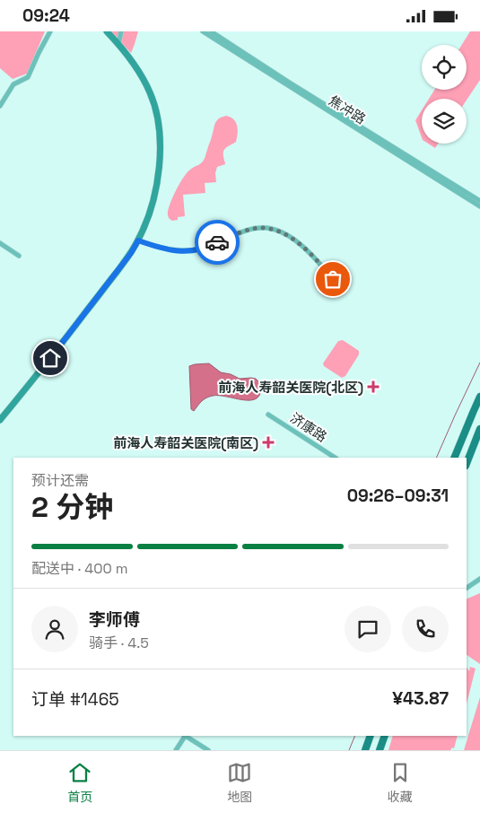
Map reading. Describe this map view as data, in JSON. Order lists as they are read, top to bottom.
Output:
{
  "streets": {
    "street": ["焦冲路", "济康路"]
  },
  "places": {
    "health": ["前海人寿韶关医院(北区)", "前海人寿韶关医院(南区)"]
  },
  "page": {
    "status": "09:24",
    "heading": ["2 分钟", "预计还需", "09:26–09:31"],
    "panel": [
      "李师傅",
      "骑手 · 4.5",
      "订单 #1465",
      "¥43.87"
    ],
    "bar": "配送中 · 400 m",
    "tabs": ["首页", "地图", "收藏"]
  }
}
